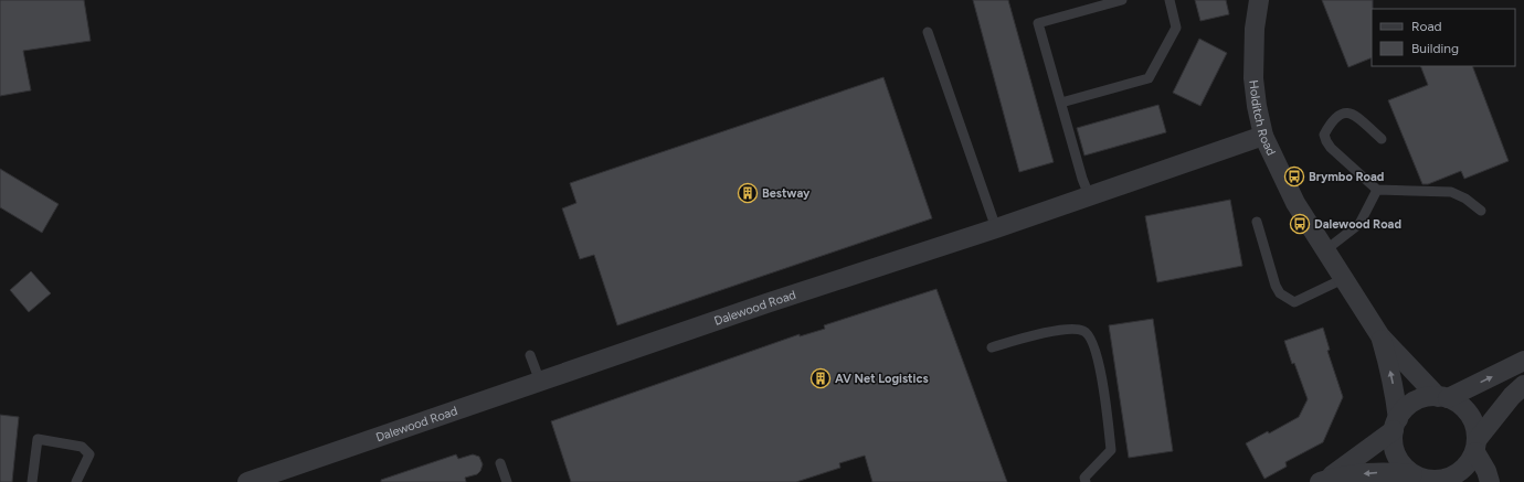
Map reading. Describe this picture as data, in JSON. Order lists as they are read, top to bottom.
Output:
{
  "streets": {
    "street": ["Holditch Road", "Dalewood Road"]
  },
  "crossings": [
    ["Holditch Road", "Dalewood Road"]
  ],
  "places": {
    "bus stop": ["Brymbo Road", "Dalewood Road"],
    "building": ["Bestway", "AV Net Logistics"]
  },
  "legend": ["Road", "Building"]
}
